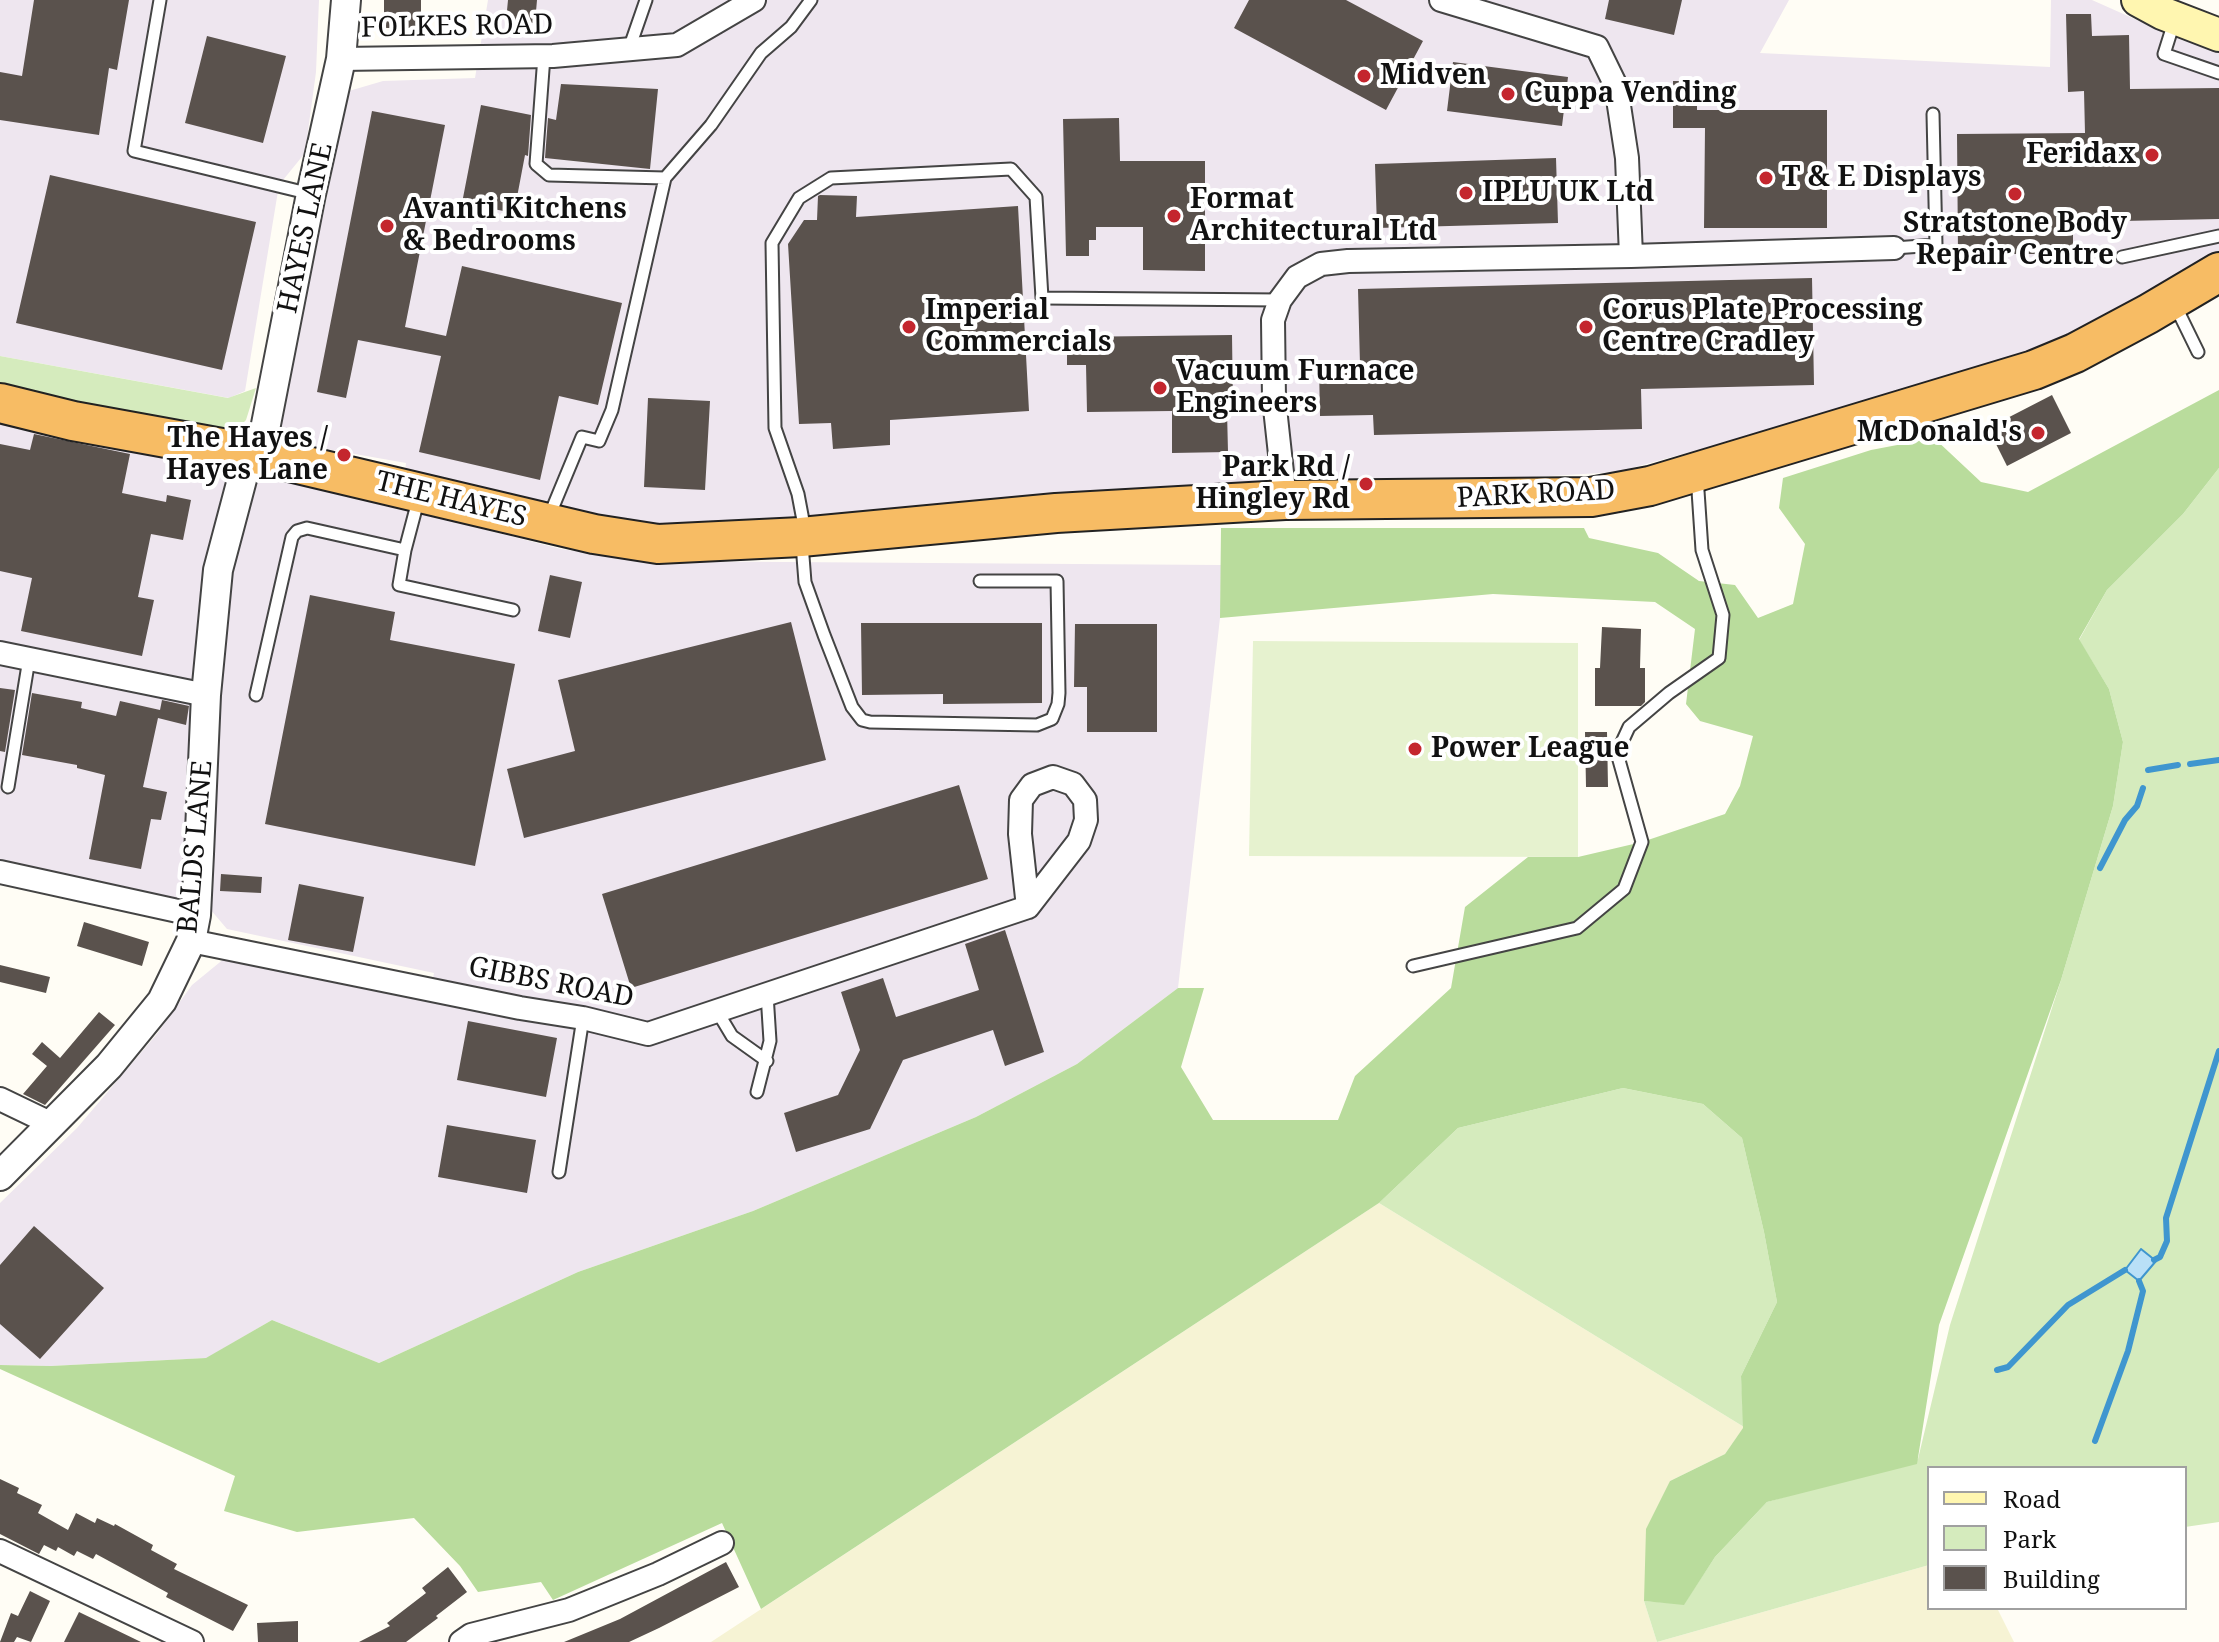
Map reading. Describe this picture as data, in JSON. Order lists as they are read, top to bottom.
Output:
{
  "streets": {
    "highway": ["PARK ROAD", "THE HAYES"],
    "street": [
      "FOLKES ROAD",
      "HAYES LANE",
      "BALDS LANE",
      "GIBBS ROAD"
    ]
  },
  "crossings": [
    ["FOLKES ROAD", "HAYES LANE"],
    ["HAYES LANE", "THE HAYES"],
    ["HAYES LANE", "BALDS LANE"],
    ["PARK ROAD", "THE HAYES"],
    ["THE HAYES", "BALDS LANE"],
    ["BALDS LANE", "GIBBS ROAD"]
  ],
  "places": [
    "Midven",
    "Cuppa Vending",
    "Feridax",
    "T & E Displays",
    "IPLU UK Ltd",
    "Stratstone Body Repair Centre",
    "Format Architectural Ltd",
    "Avanti Kitchens & Bedrooms",
    "Imperial Commercials",
    "Corus Plate Processing Centre Cradley",
    "Vacuum Furnace Engineers",
    "McDonald's",
    "The Hayes / Hayes Lane",
    "Park Rd / Hingley Rd",
    "Power League"
  ],
  "legend": ["Road", "Park", "Building"]
}
